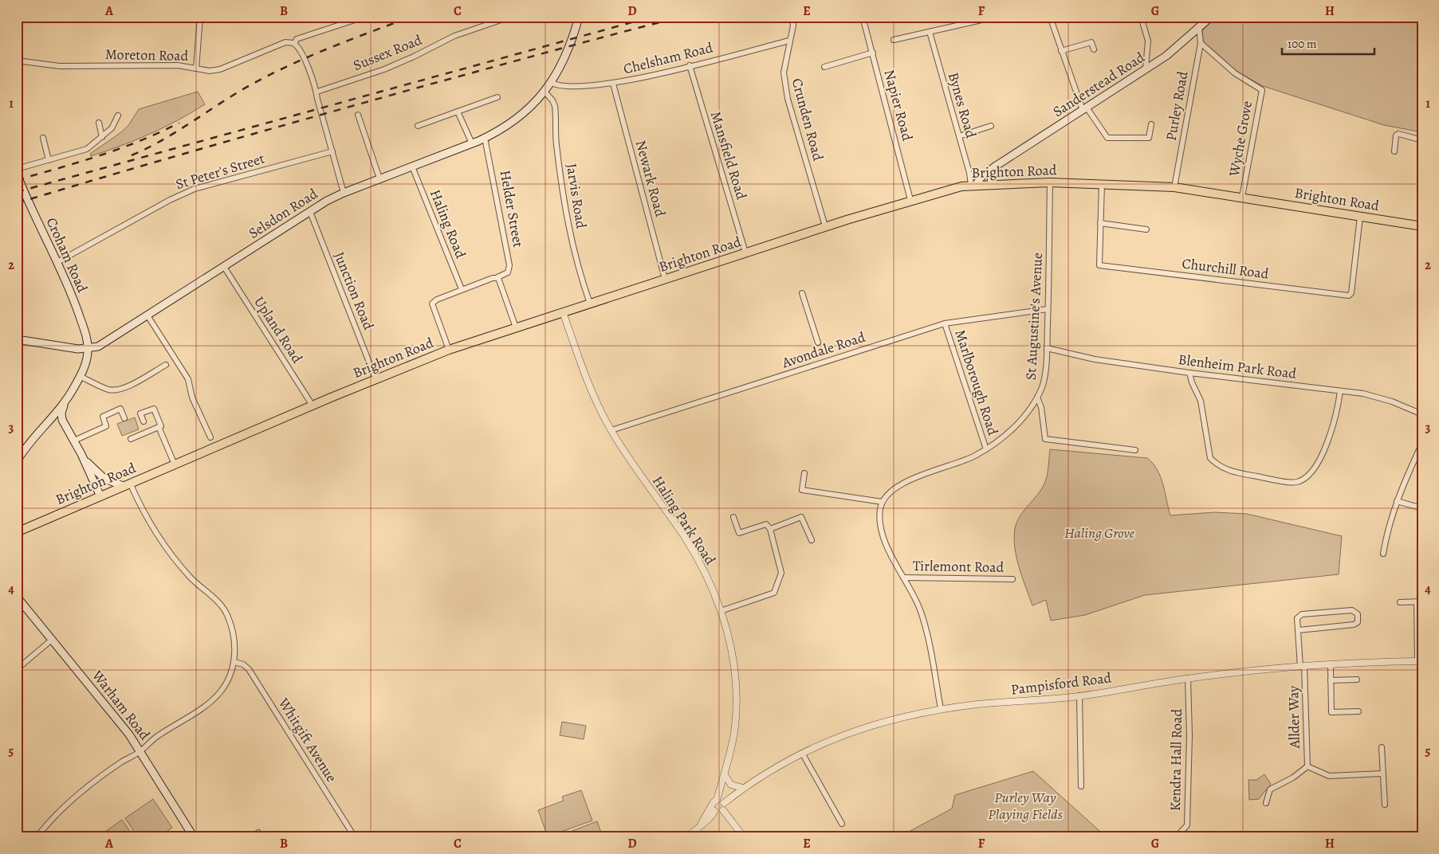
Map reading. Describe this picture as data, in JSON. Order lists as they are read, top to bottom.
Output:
{
  "streets": {
    "main road": [
      "Sanderstead Road",
      "Brighton Road",
      "Selsdon Road",
      "Croham Road",
      "Warham Road"
    ],
    "street": [
      "Sussex Road",
      "Moreton Road",
      "Chelsham Road",
      "Napier Road",
      "Bynes Road",
      "Purley Road",
      "Crunden Road",
      "Wyche Grove",
      "Mansfield Road",
      "St Peter's Street",
      "Newark Road",
      "Jarvis Road",
      "Helder Street",
      "Haling Road",
      "Churchill Road",
      "Junction Road",
      "St Augustine's Avenue",
      "Upland Road",
      "Avondale Road",
      "Blenheim Park Road",
      "Marlborough Road",
      "Haling Park Road",
      "Tirlemont Road",
      "Pampisford Road",
      "Allder Way",
      "Whitgift Avenue",
      "Kendra Hall Road"
    ]
  },
  "crossings": [
    ["Chelsham Road", "Crunden Road"],
    ["Chelsham Road", "Mansfield Road"],
    ["Chelsham Road", "Newark Road"],
    ["Chelsham Road", "Selsdon Road"],
    ["Sanderstead Road", "Bynes Road"],
    ["Sanderstead Road", "Purley Road"],
    ["Sanderstead Road", "Brighton Road"],
    ["Napier Road", "Brighton Road"],
    ["Bynes Road", "Brighton Road"],
    ["Purley Road", "Wyche Grove"],
    ["Purley Road", "Brighton Road"],
    ["Crunden Road", "Brighton Road"],
    ["Wyche Grove", "Brighton Road"],
    ["Mansfield Road", "Brighton Road"],
    ["St Peter's Street", "Croham Road"],
    ["Brighton Road", "Newark Road"],
    ["Brighton Road", "Jarvis Road"],
    ["Brighton Road", "Churchill Road"],
    ["Brighton Road", "Junction Road"],
    ["Brighton Road", "St Augustine's Avenue"],
    ["Brighton Road", "Upland Road"],
    ["Brighton Road", "Haling Park Road"],
    ["Jarvis Road", "Selsdon Road"],
    ["Helder Street", "Selsdon Road"],
    ["Selsdon Road", "Haling Road"],
    ["Selsdon Road", "Croham Road"],
    ["Selsdon Road", "Junction Road"],
    ["Selsdon Road", "Upland Road"],
    ["St Augustine's Avenue", "Avondale Road"],
    ["St Augustine's Avenue", "Blenheim Park Road"],
    ["St Augustine's Avenue", "Marlborough Road"],
    ["Avondale Road", "Marlborough Road"],
    ["Avondale Road", "Haling Park Road"],
    ["Pampisford Road", "Allder Way"],
    ["Pampisford Road", "Kendra Hall Road"]
  ],
  "parks": ["Haling Grove", "Purley Way Playing Fields"],
  "scale_bar": "100 m",
  "grid": {
    "columns": [
      "A",
      "B",
      "C",
      "D",
      "E",
      "F",
      "G",
      "H"
    ],
    "rows": [
      "1",
      "2",
      "3",
      "4",
      "5"
    ]
  }
}
